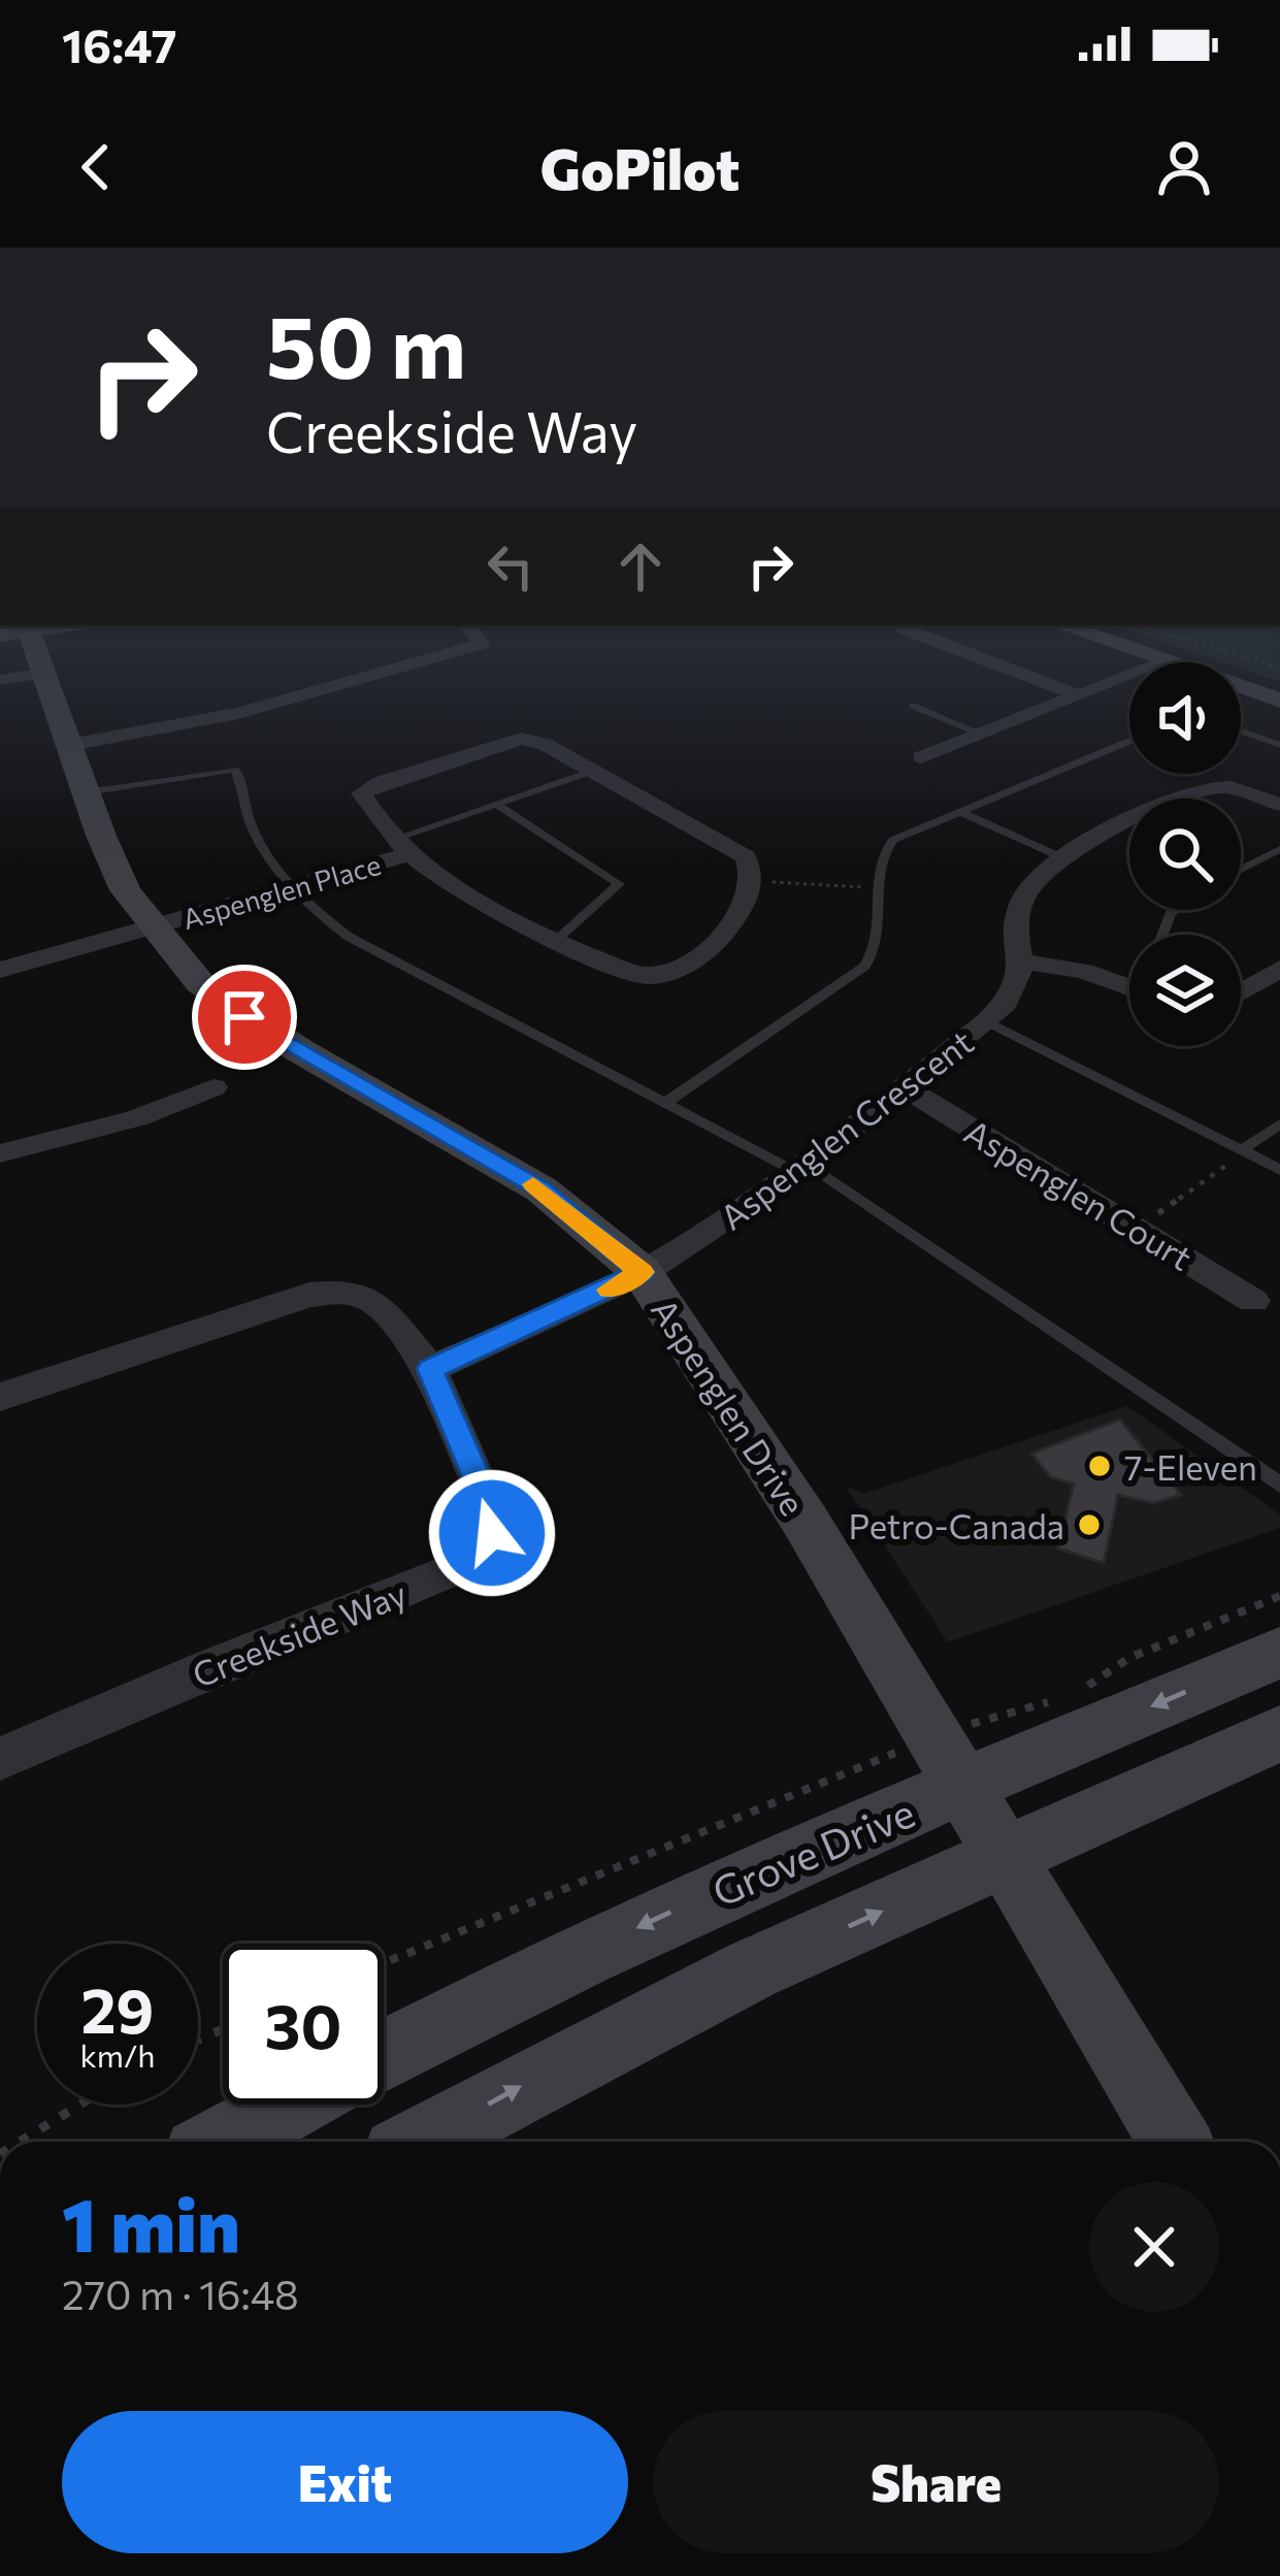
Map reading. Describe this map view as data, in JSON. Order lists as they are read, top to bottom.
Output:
{
  "streets": {
    "street": [
      "Aspenglen Place",
      "Aspenglen Crescent",
      "Aspenglen Court",
      "Aspenglen Drive",
      "Creekside Way",
      "Grove Drive"
    ]
  },
  "crossings": [
    ["Aspenglen Place", "Aspenglen Drive"],
    ["Aspenglen Crescent", "Aspenglen Court"],
    ["Aspenglen Crescent", "Aspenglen Drive"],
    ["Aspenglen Drive", "Grove Drive"]
  ],
  "places": ["7-Eleven", "Petro-Canada"],
  "page": {
    "status": "16:47",
    "header": "GoPilot",
    "turn": ["50 m", "Creekside Way"],
    "speed": "29 km/h",
    "limit": "30",
    "heading": ["1 min", "270 m · 16:48"],
    "buttons": ["Exit", "Share"]
  }
}
